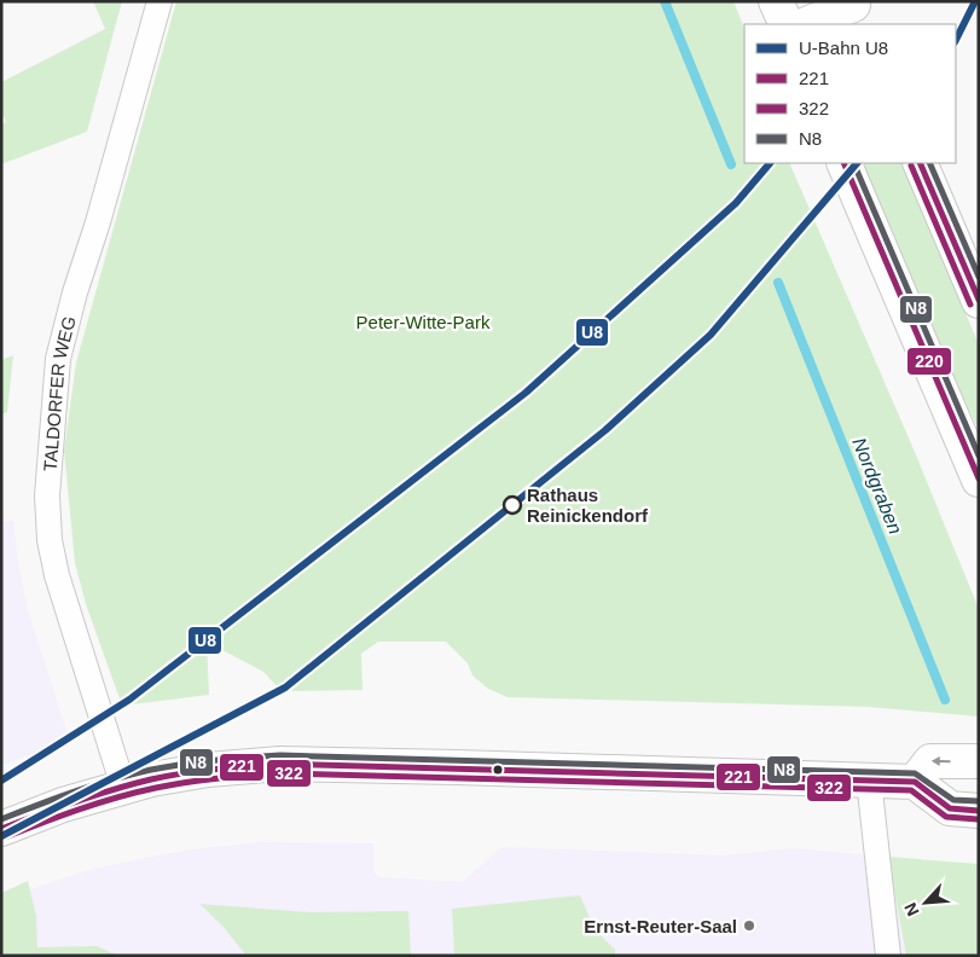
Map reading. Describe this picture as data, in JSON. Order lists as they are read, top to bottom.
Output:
{
  "streets": {
    "street": ["TALDORFER WEG"]
  },
  "water": ["Nordgraben"],
  "parks": ["Peter-Witte-Park"],
  "places": ["Rathaus Reinickendorf", "Ernst-Reuter-Saal"],
  "lines": [
    "metro line U8",
    "transit line N8",
    "transit line 220",
    "transit line 322",
    "transit line 221"
  ],
  "legend": [
    "U-Bahn U8",
    "221",
    "322",
    "N8"
  ],
  "north": "bottom left"
}
